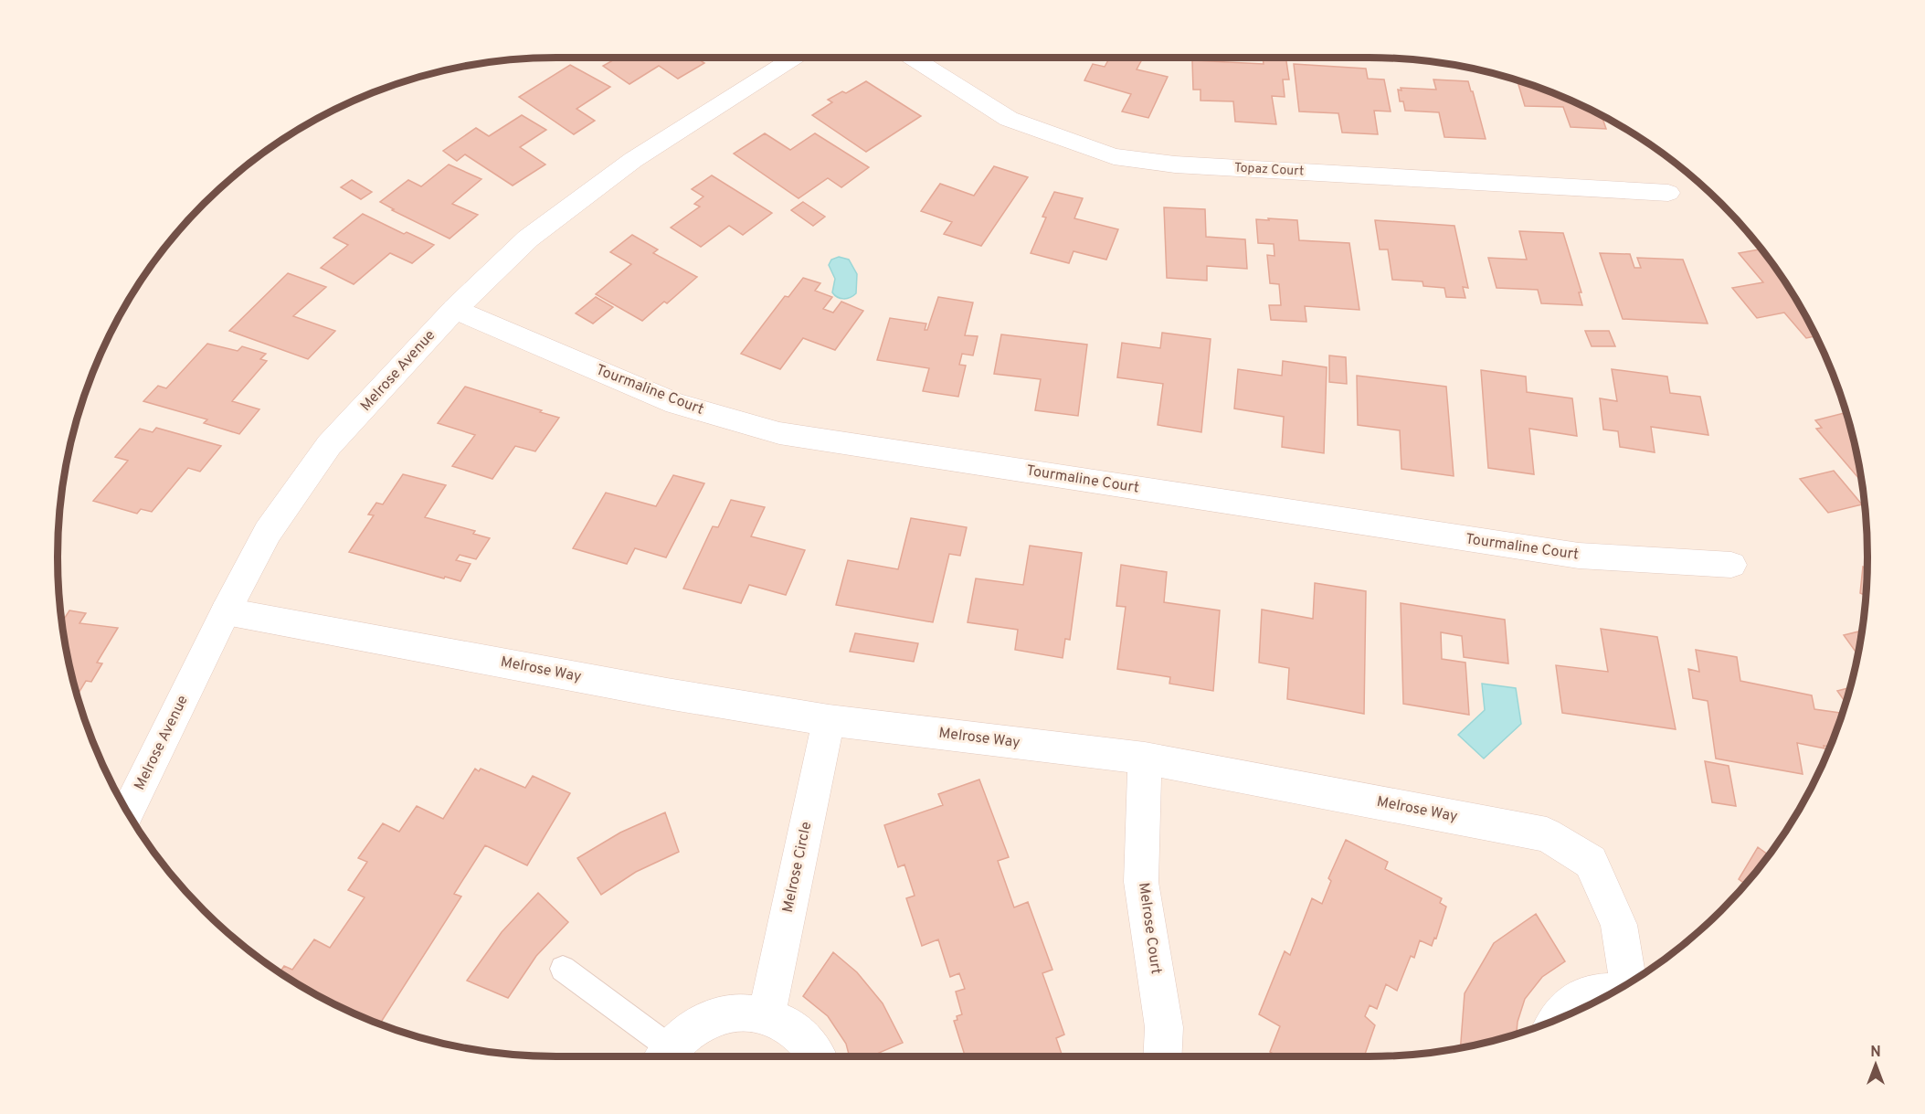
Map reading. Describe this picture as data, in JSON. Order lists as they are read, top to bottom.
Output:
{
  "streets": {
    "street": [
      "Topaz Court",
      "Melrose Avenue",
      "Tourmaline Court",
      "Melrose Way",
      "Melrose Circle",
      "Melrose Court"
    ]
  },
  "crossings": [
    ["Melrose Avenue", "Tourmaline Court"],
    ["Melrose Avenue", "Melrose Way"],
    ["Melrose Way", "Melrose Circle"],
    ["Melrose Way", "Melrose Court"]
  ],
  "north": "top"
}
